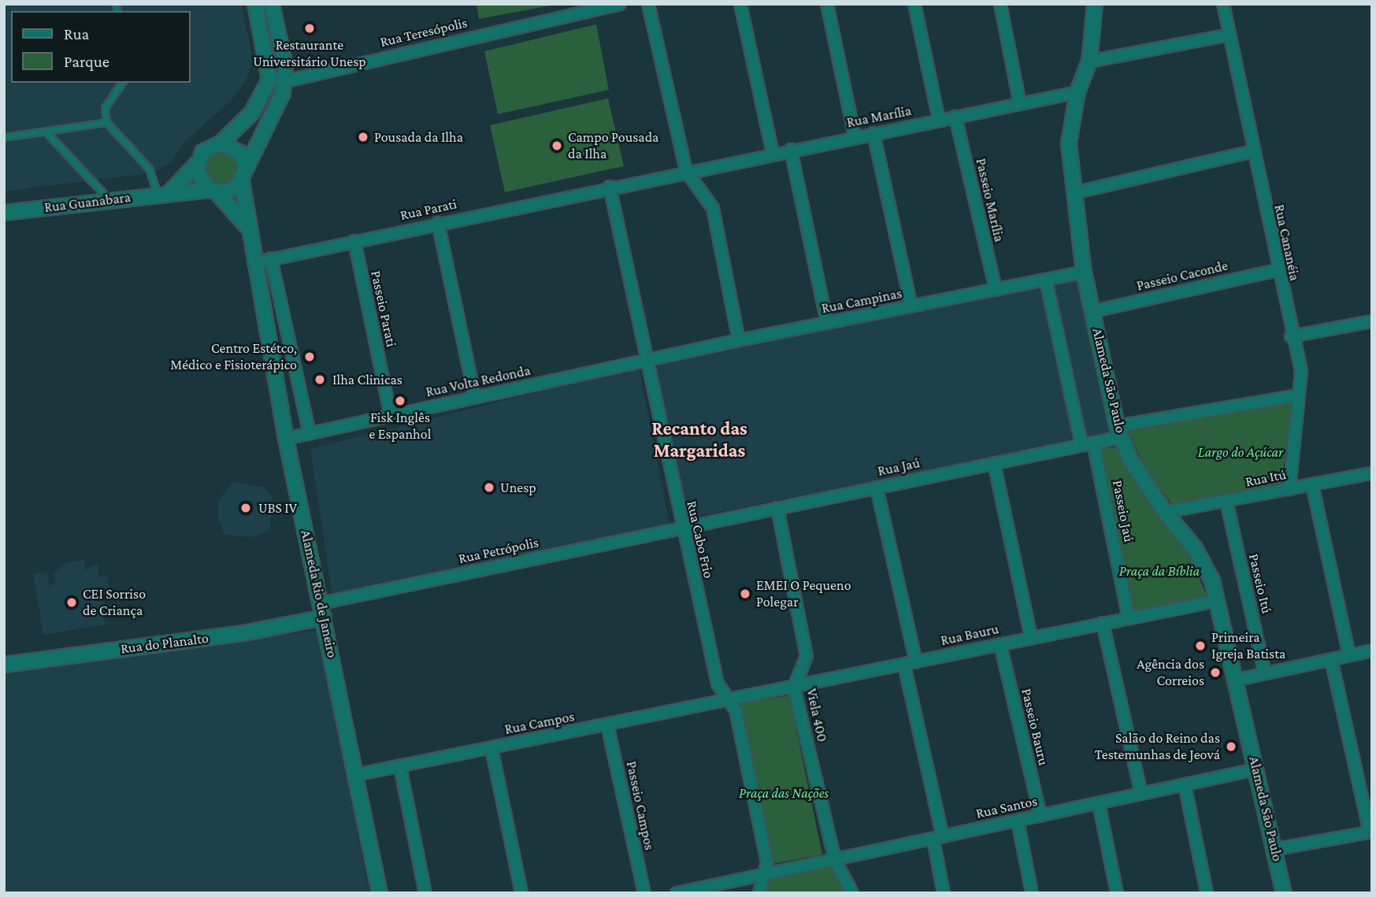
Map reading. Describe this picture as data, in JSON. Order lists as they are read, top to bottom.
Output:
{
  "streets": {
    "street": [
      "Rua Teresópolis",
      "Rua Marília",
      "Passeio Marília",
      "Rua Guanabara",
      "Rua Parati",
      "Rua Cananéia",
      "Passeio Caconde",
      "Rua Campinas",
      "Passeio Parati",
      "Alameda São Paulo",
      "Rua Volta Redonda",
      "Rua Jaú",
      "Rua Itú",
      "Passeio Jaú",
      "Rua Cabo Frio",
      "Rua Petrópolis",
      "Passeio Itú",
      "Alameda Rio de Janeiro",
      "Rua Bauru",
      "Rua do Planalto",
      "Viela 400",
      "Rua Campos",
      "Passeio Bauru",
      "Passeio Campos",
      "Rua Santos"
    ]
  },
  "crossings": [
    ["Rua Teresópolis", "Alameda Rio de Janeiro"],
    ["Rua Marília", "Passeio Marília"],
    ["Rua Marília", "Rua Parati"],
    ["Rua Marília", "Alameda São Paulo"],
    ["Passeio Marília", "Rua Campinas"],
    ["Rua Guanabara", "Alameda Rio de Janeiro"],
    ["Rua Parati", "Passeio Parati"],
    ["Rua Parati", "Rua Cabo Frio"],
    ["Rua Parati", "Alameda Rio de Janeiro"],
    ["Rua Cananéia", "Passeio Caconde"],
    ["Rua Cananéia", "Rua Jaú"],
    ["Rua Cananéia", "Rua Itú"],
    ["Passeio Caconde", "Alameda São Paulo"],
    ["Rua Campinas", "Alameda São Paulo"],
    ["Rua Campinas", "Rua Volta Redonda"],
    ["Rua Campinas", "Rua Cabo Frio"],
    ["Passeio Parati", "Rua Volta Redonda"],
    ["Alameda São Paulo", "Rua Jaú"],
    ["Alameda São Paulo", "Rua Itú"],
    ["Alameda São Paulo", "Rua Bauru"],
    ["Alameda São Paulo", "Rua Santos"],
    ["Rua Volta Redonda", "Rua Cabo Frio"],
    ["Rua Volta Redonda", "Alameda Rio de Janeiro"],
    ["Rua Jaú", "Passeio Jaú"],
    ["Rua Jaú", "Rua Cabo Frio"],
    ["Rua Jaú", "Rua Petrópolis"],
    ["Rua Jaú", "Viela 400"],
    ["Rua Itú", "Passeio Itú"],
    ["Passeio Jaú", "Rua Bauru"],
    ["Rua Cabo Frio", "Rua Petrópolis"],
    ["Rua Cabo Frio", "Rua Bauru"],
    ["Rua Cabo Frio", "Rua Campos"],
    ["Rua Cabo Frio", "Rua Santos"],
    ["Rua Petrópolis", "Alameda Rio de Janeiro"],
    ["Rua Petrópolis", "Rua do Planalto"],
    ["Alameda Rio de Janeiro", "Rua do Planalto"],
    ["Alameda Rio de Janeiro", "Rua Campos"],
    ["Rua Bauru", "Viela 400"],
    ["Rua Bauru", "Rua Campos"],
    ["Rua Bauru", "Passeio Bauru"],
    ["Viela 400", "Rua Santos"],
    ["Rua Campos", "Passeio Campos"],
    ["Passeio Bauru", "Rua Santos"]
  ],
  "districts": ["Recanto das Margaridas"],
  "parks": ["Largo do Açúcar", "Praça da Bíblia", "Praça das Nações"],
  "places": [
    "Restaurante Universitário Unesp",
    "Pousada da Ilha",
    "Campo Pousada da Ilha",
    "Centro Estétco, Médico e Fisioterápico",
    "Ilha Clinicas",
    "Fisk Inglês e Espanhol",
    "Unesp",
    "UBS IV",
    "EMEI O Pequeno Polegar",
    "CEI Sorriso de Criança",
    "Primeira Igreja Batista",
    "Agência dos Correios",
    "Salão do Reino das Testemunhas de Jeová"
  ],
  "legend": ["Rua", "Parque"]
}
